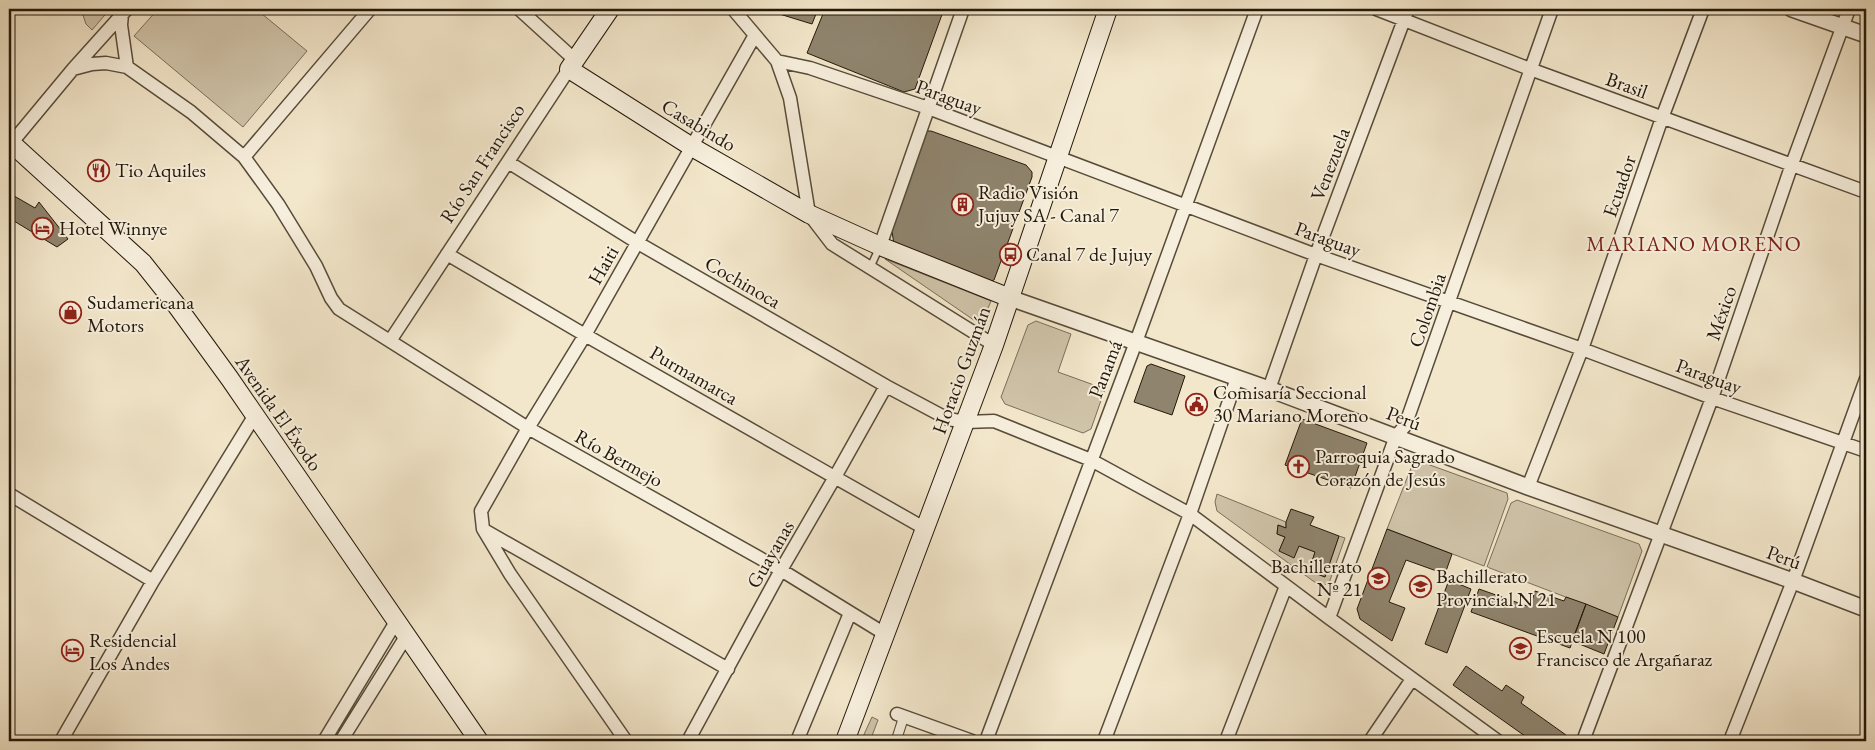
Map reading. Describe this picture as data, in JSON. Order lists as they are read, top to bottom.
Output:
{
  "streets": {
    "main road": [
      "Casabindo",
      "Río San Francisco",
      "Horacio Guzmán",
      "Avenida El Éxodo"
    ],
    "street": [
      "Brasil",
      "Paraguay",
      "Venezuela",
      "Ecuador",
      "Haiti",
      "Cochinoca",
      "Colombia",
      "México",
      "Panamá",
      "Purmamarca",
      "Perú",
      "Río Bermejo",
      "Guayanas"
    ]
  },
  "crossings": [
    ["Brasil", "Venezuela"],
    ["Brasil", "Ecuador"],
    ["Brasil", "Colombia"],
    ["Brasil", "México"],
    ["Paraguay", "Venezuela"],
    ["Paraguay", "Ecuador"],
    ["Paraguay", "Colombia"],
    ["Paraguay", "México"],
    ["Paraguay", "Panamá"],
    ["Paraguay", "Horacio Guzmán"],
    ["Casabindo", "Río San Francisco"],
    ["Casabindo", "Haiti"],
    ["Casabindo", "Horacio Guzmán"],
    ["Casabindo", "Perú"],
    ["Río San Francisco", "Cochinoca"],
    ["Río San Francisco", "Purmamarca"],
    ["Río San Francisco", "Río Bermejo"],
    ["Venezuela", "Perú"],
    ["Ecuador", "Perú"],
    ["Haiti", "Cochinoca"],
    ["Haiti", "Purmamarca"],
    ["Haiti", "Río Bermejo"],
    ["Cochinoca", "Colombia"],
    ["Cochinoca", "Panamá"],
    ["Cochinoca", "Horacio Guzmán"],
    ["Cochinoca", "Guayanas"],
    ["Colombia", "Perú"],
    ["México", "Perú"],
    ["Panamá", "Perú"],
    ["Horacio Guzmán", "Purmamarca"],
    ["Horacio Guzmán", "Perú"],
    ["Horacio Guzmán", "Río Bermejo"],
    ["Purmamarca", "Guayanas"],
    ["Río Bermejo", "Guayanas"]
  ],
  "districts": ["MARIANO MORENO"],
  "places": {
    "restaurant": ["Tio Aquiles"],
    "building": ["Radio Visión Jujuy SA - Canal 7"],
    "hotel": ["Hotel Winnye", "Residencial Los Andes"],
    "bus stop": ["Canal 7 de Jujuy"],
    "shop": ["Sudamericana Motors"],
    "public building": ["Comisaría Seccional 30 Mariano Moreno"],
    "church": ["Parroquia Sagrado Corazón de Jesús"],
    "school or university": ["Bachillerato Nº 21", "Bachillerato Provincial N 21", "Escuela N 100 Francisco de Argañaraz"]
  }
}
